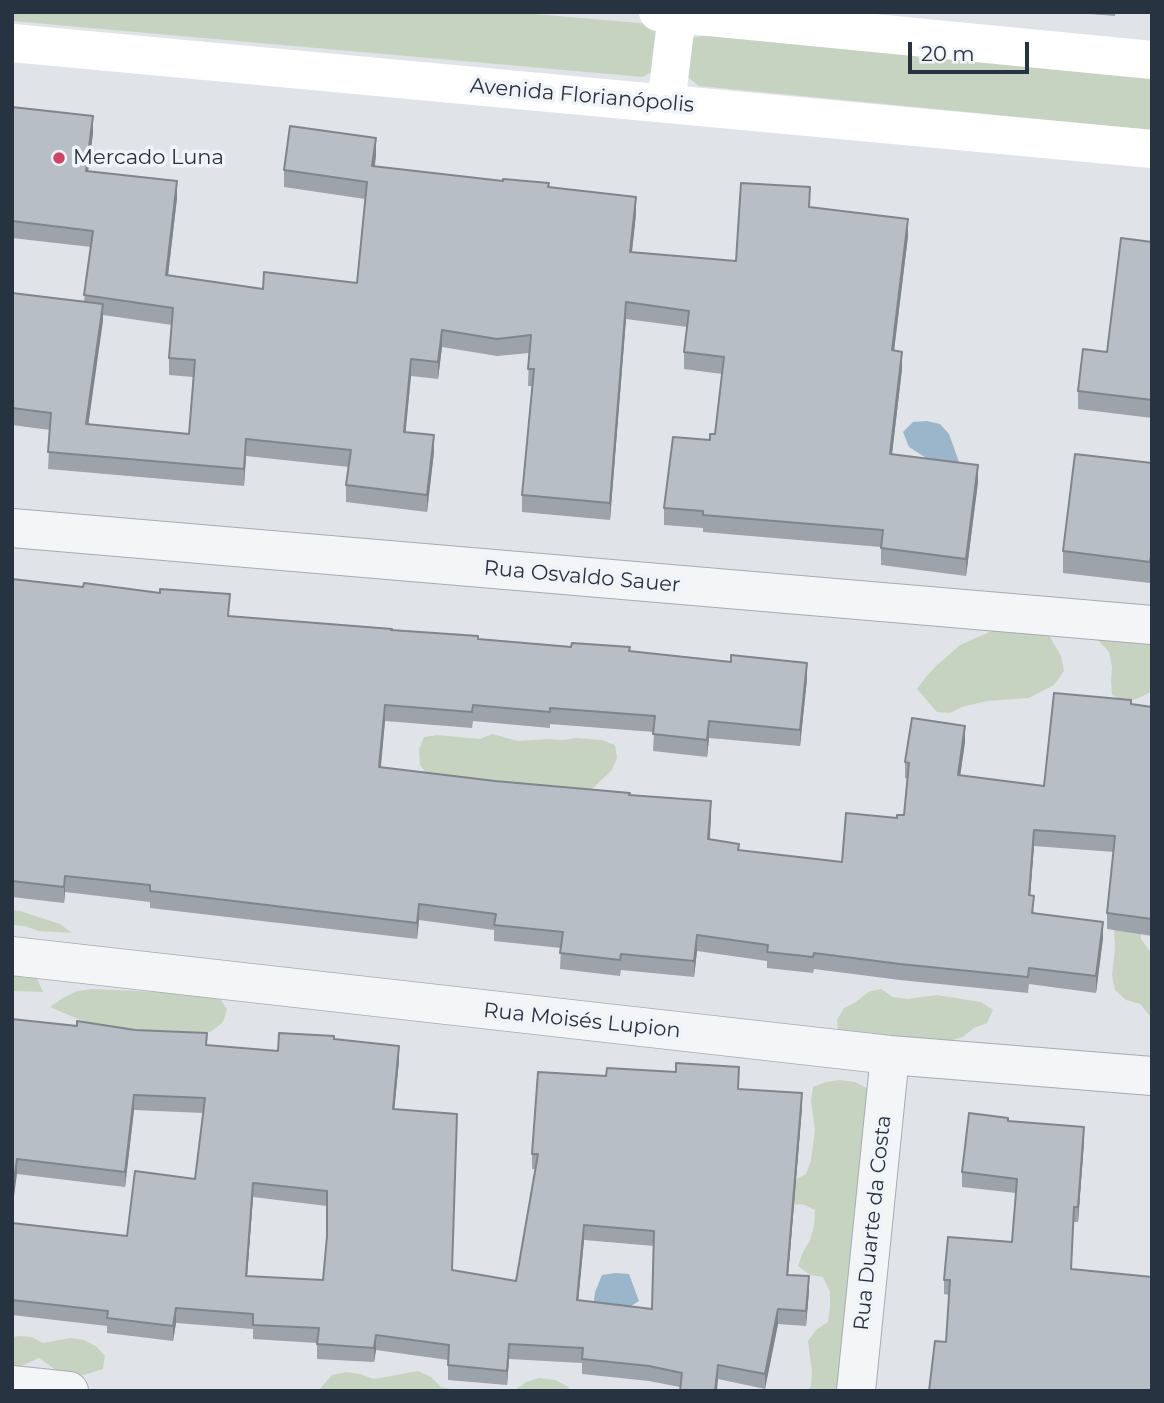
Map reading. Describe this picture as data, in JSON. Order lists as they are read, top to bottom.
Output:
{
  "streets": {
    "street": [
      "Avenida Florianópolis",
      "Rua Osvaldo Sauer",
      "Rua Moisés Lupion",
      "Rua Duarte da Costa"
    ]
  },
  "crossings": [
    ["Rua Moisés Lupion", "Rua Duarte da Costa"]
  ],
  "places": ["Mercado Luna"],
  "scale_bar": "20 m"
}
